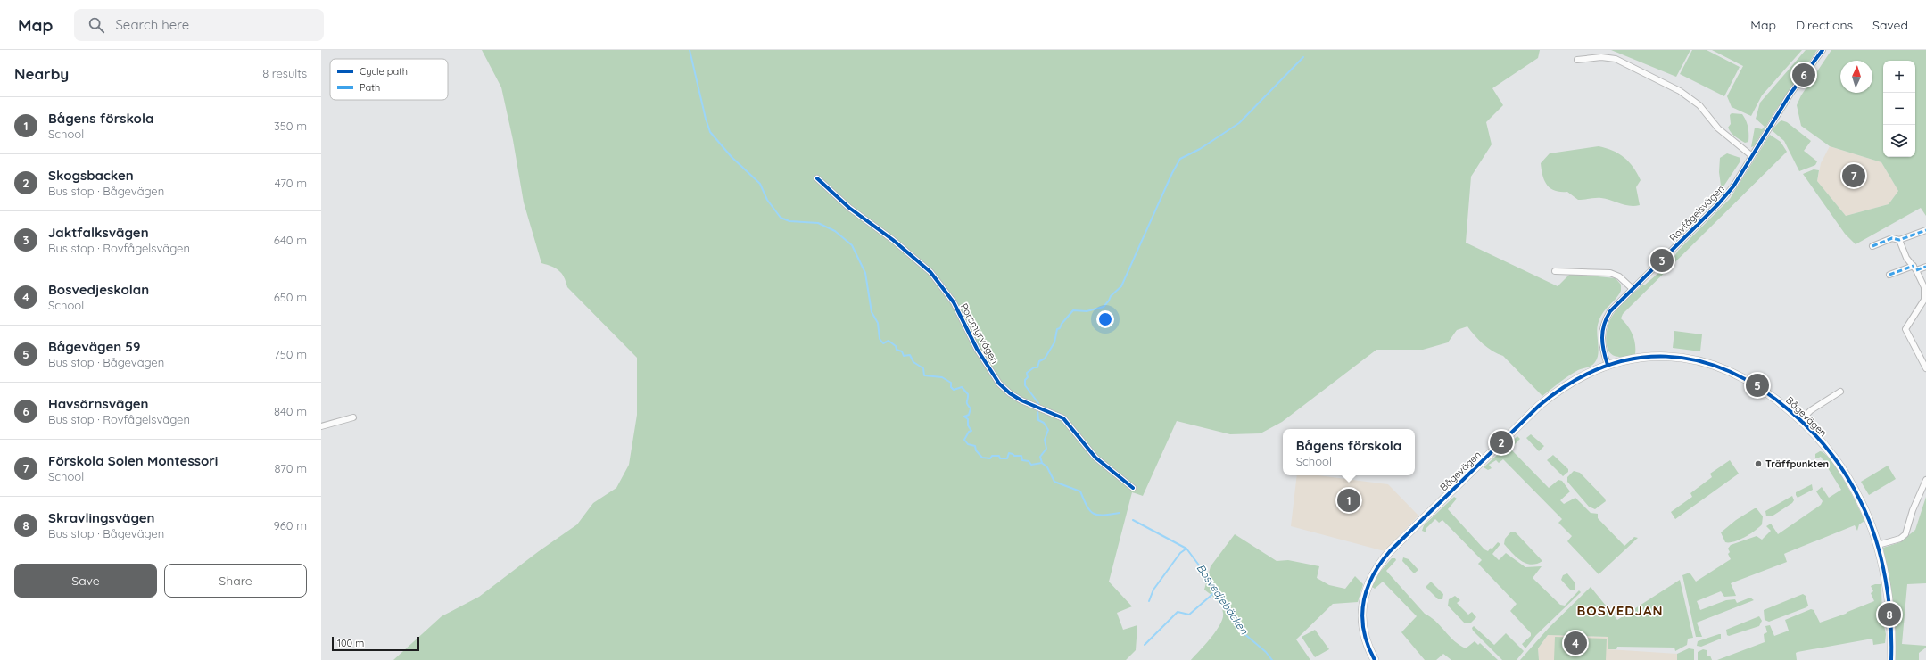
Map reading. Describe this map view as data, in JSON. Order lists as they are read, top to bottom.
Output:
{
  "streets": {
    "street": ["Rovfågelsvägen", "Porsmyrvägen", "Bågevägen"]
  },
  "crossings": [
    ["Rovfågelsvägen", "Bågevägen"]
  ],
  "districts": ["BOSVEDJAN"],
  "water": ["Bosvedjebäcken"],
  "places": ["Träffpunkten"],
  "legend": ["Cycle path", "Path"],
  "scale_bar": "100 m",
  "north": "top",
  "page": {
    "header": "Map",
    "search": "Search here",
    "nav": ["Map", "Directions", "Saved"],
    "heading": ["Nearby", "8 results"],
    "map_buttons": ["+", "−"],
    "pins": [
      "6",
      "7",
      "3",
      "5",
      "2",
      "1",
      "8",
      "4"
    ],
    "list": [
      {
        "mark": "1",
        "name": "Bågens förskola",
        "note": "School",
        "value": "350 m"
      },
      {
        "mark": "2",
        "name": "Skogsbacken",
        "note": "Bus stop · Bågevägen",
        "value": "470 m"
      },
      {
        "mark": "3",
        "name": "Jaktfalksvägen",
        "note": "Bus stop · Rovfågelsvägen",
        "value": "640 m"
      },
      {
        "mark": "4",
        "name": "Bosvedjeskolan",
        "note": "School",
        "value": "650 m"
      },
      {
        "mark": "5",
        "name": "Bågevägen 59",
        "note": "Bus stop · Bågevägen",
        "value": "750 m"
      },
      {
        "mark": "6",
        "name": "Havsörnsvägen",
        "note": "Bus stop · Rovfågelsvägen",
        "value": "840 m"
      },
      {
        "mark": "7",
        "name": "Förskola Solen Montessori",
        "note": "School",
        "value": "870 m"
      },
      {
        "mark": "8",
        "name": "Skravlingsvägen",
        "note": "Bus stop · Bågevägen",
        "value": "960 m"
      }
    ],
    "popup": ["Bågens förskola", "School"],
    "buttons": ["Save", "Share"],
    "scale": "100 m"
  }
}
